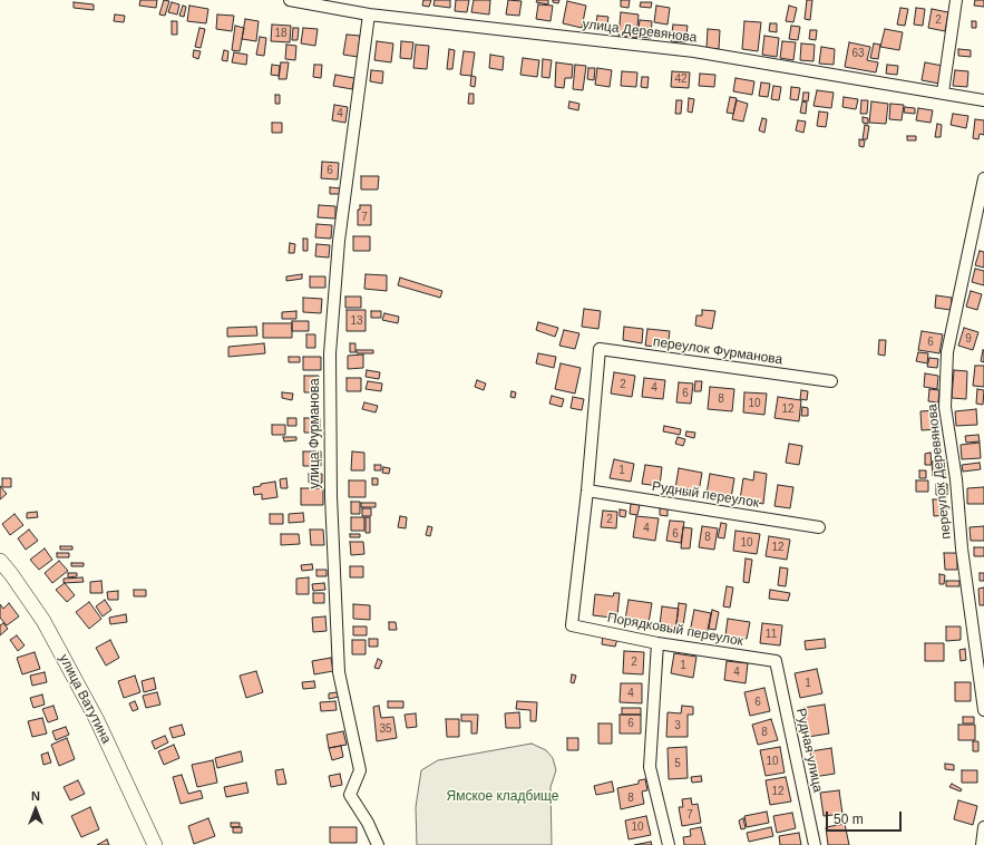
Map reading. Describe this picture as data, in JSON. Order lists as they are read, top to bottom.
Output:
{
  "streets": {
    "main road": ["улица Ватутина"],
    "street": [
      "улица Деревянова",
      "переулок Фурманова",
      "улица Фурманова",
      "переулок Деревянова",
      "Рудный переулок",
      "Порядковый переулок",
      "Рудная улица"
    ]
  },
  "crossings": [
    ["улица Деревянова", "улица Фурманова"],
    ["переулок Фурманова", "Рудный переулок"],
    ["переулок Фурманова", "Порядковый переулок"],
    ["Рудный переулок", "Порядковый переулок"],
    ["Порядковый переулок", "Рудная улица"]
  ],
  "parks": ["Ямское кладбище"],
  "house_numbers": [
    "2",
    "18",
    "63",
    "42",
    "4",
    "6",
    "7",
    "13",
    "9",
    "6",
    "2",
    "4",
    "6",
    "8",
    "10",
    "12",
    "1",
    "2",
    "4",
    "6",
    "8",
    "10",
    "12",
    "11",
    "2",
    "1",
    "4",
    "1",
    "4",
    "6",
    "6",
    "3",
    "35",
    "8",
    "10",
    "5",
    "12",
    "8",
    "7",
    "10"
  ],
  "scale_bar": "50 m",
  "north": "top"
}
